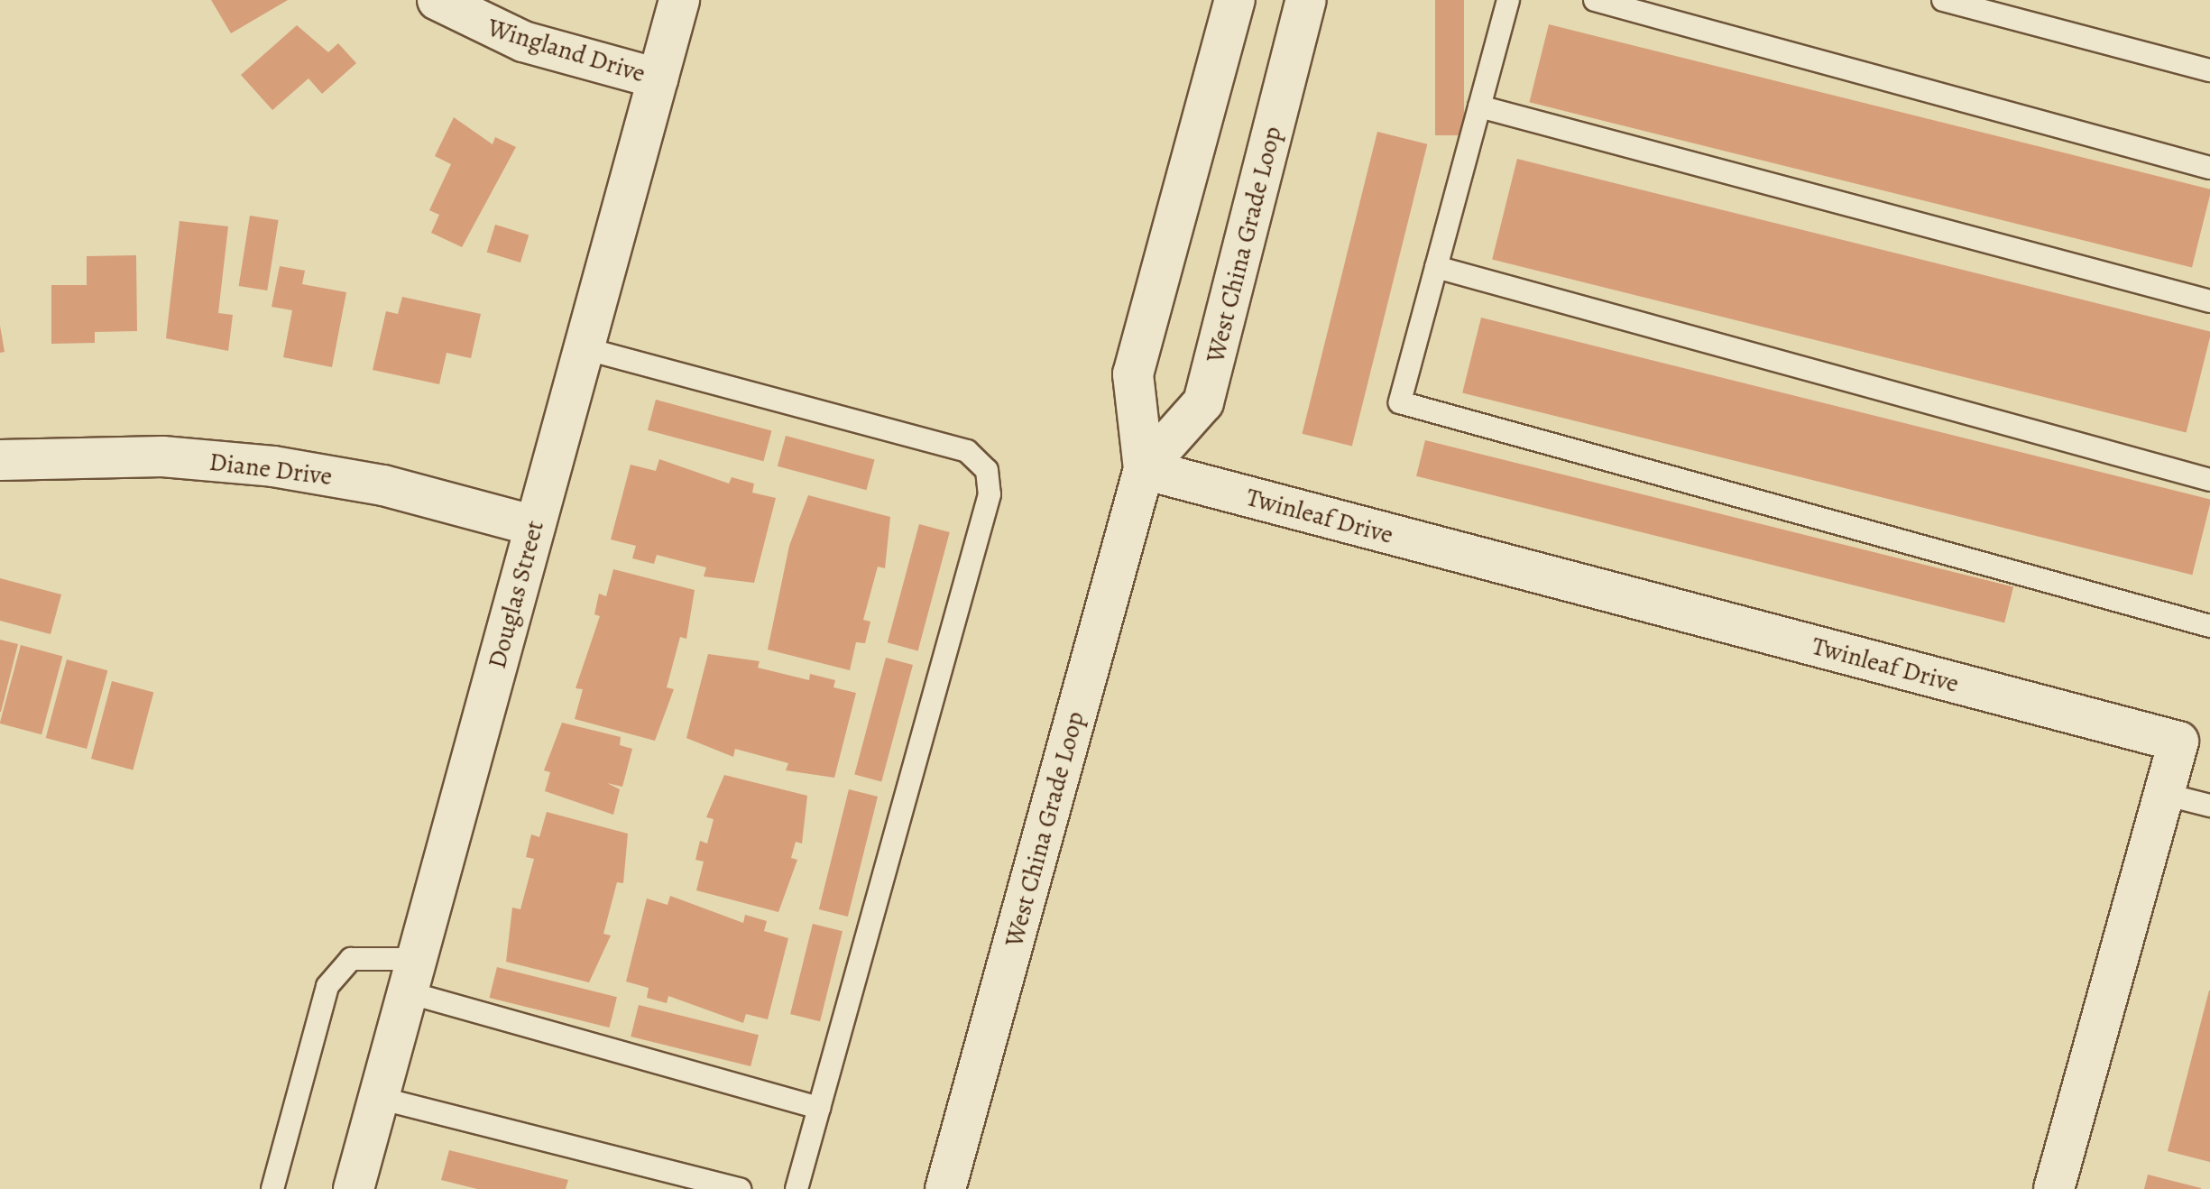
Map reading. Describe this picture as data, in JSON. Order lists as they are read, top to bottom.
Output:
{
  "streets": {
    "street": [
      "Wingland Drive",
      "West China Grade Loop",
      "Diane Drive",
      "Twinleaf Drive",
      "Douglas Street"
    ]
  },
  "crossings": [
    ["Wingland Drive", "Douglas Street"],
    ["West China Grade Loop", "Twinleaf Drive"],
    ["Diane Drive", "Douglas Street"]
  ]
}
